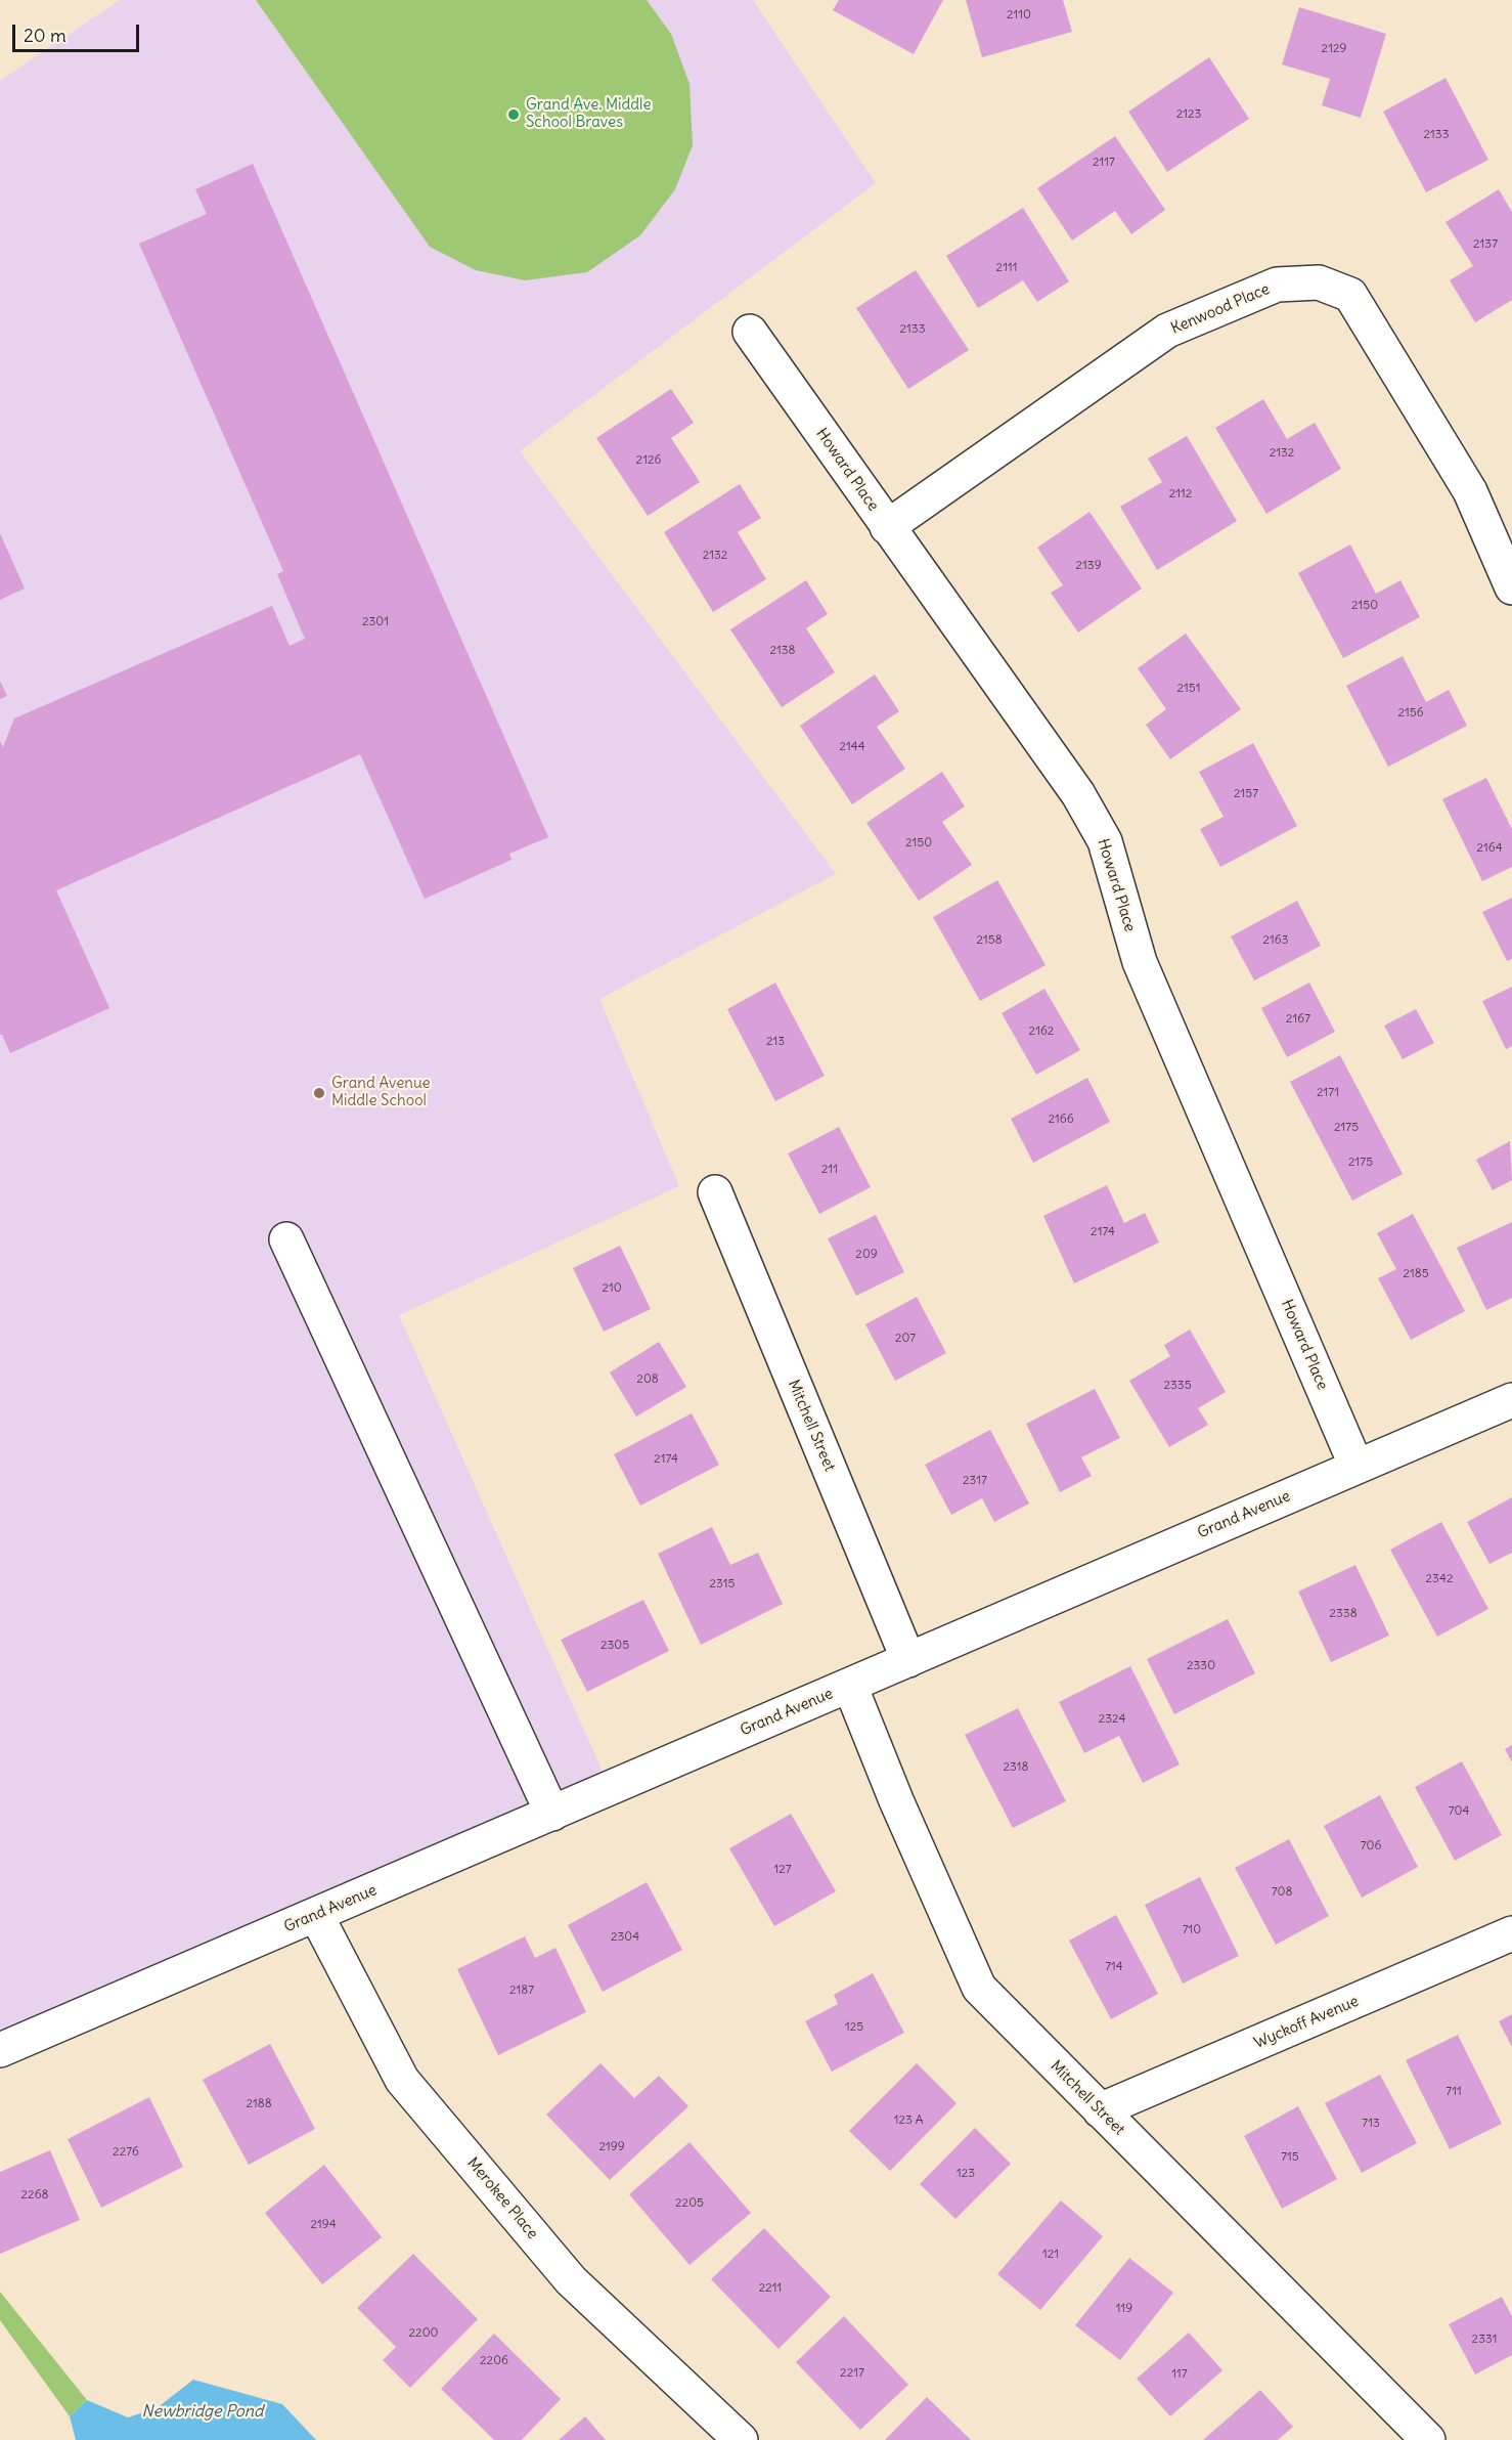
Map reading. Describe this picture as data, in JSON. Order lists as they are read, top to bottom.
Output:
{
  "streets": {
    "street": [
      "Kenwood Place",
      "Howard Place",
      "Mitchell Street",
      "Grand Avenue",
      "Wyckoff Avenue",
      "Merokee Place"
    ]
  },
  "crossings": [
    ["Kenwood Place", "Howard Place"],
    ["Howard Place", "Grand Avenue"],
    ["Mitchell Street", "Grand Avenue"],
    ["Mitchell Street", "Wyckoff Avenue"],
    ["Grand Avenue", "Merokee Place"]
  ],
  "water": ["Newbridge Pond"],
  "places": ["Grand Ave. Middle School Braves", "Grand Avenue Middle School"],
  "house_numbers": [
    "2110",
    "2129",
    "2123",
    "2133",
    "2117",
    "2137",
    "2111",
    "2133",
    "2132",
    "2126",
    "2112",
    "2132",
    "2139",
    "2150",
    "2301",
    "2138",
    "2151",
    "2156",
    "2144",
    "2157",
    "2150",
    "2164",
    "2158",
    "2163",
    "2167",
    "2162",
    "213",
    "2171",
    "2166",
    "2175",
    "2175",
    "211",
    "2174",
    "209",
    "2185",
    "210",
    "207",
    "208",
    "2335",
    "2174",
    "2317",
    "2342",
    "2315",
    "2338",
    "2305",
    "2330",
    "2324",
    "2318",
    "704",
    "706",
    "127",
    "708",
    "710",
    "2304",
    "714",
    "2187",
    "125",
    "711",
    "2188",
    "123 A",
    "713",
    "2199",
    "2276",
    "715",
    "123",
    "2268",
    "2205",
    "2194",
    "121",
    "2211",
    "119",
    "2200",
    "2331",
    "2206",
    "2217",
    "117"
  ],
  "scale_bar": "20 m"
}
